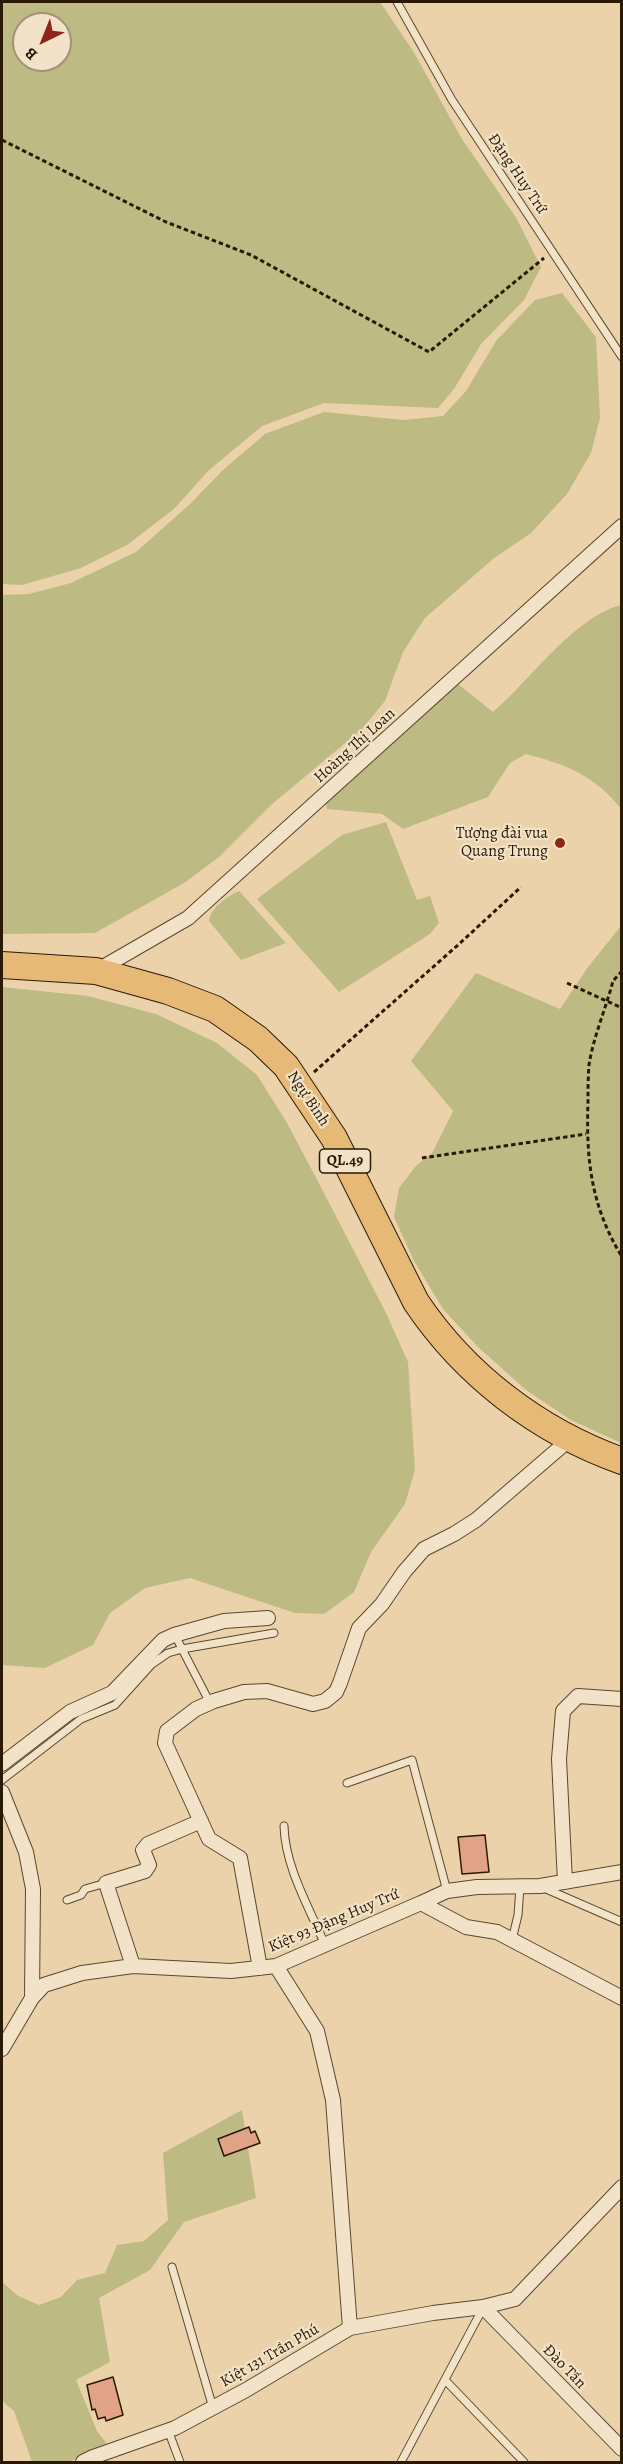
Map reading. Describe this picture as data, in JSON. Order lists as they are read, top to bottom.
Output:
{
  "streets": {
    "highway": ["Ngự Bình", "QL.49"],
    "street": [
      "Hoàng Thị Loan",
      "Kiệt 93 Đặng Huy Trứ",
      "Kiệt 131 Trần Phú",
      "Đào Tấn"
    ],
    "lane": ["Đặng Huy Trứ"]
  },
  "crossings": [
    ["Hoàng Thị Loan", "Ngự Bình"],
    ["Kiệt 131 Trần Phú", "Đào Tấn"]
  ],
  "places": ["Tượng đài vua Quang Trung"],
  "north": "bottom left"
}
